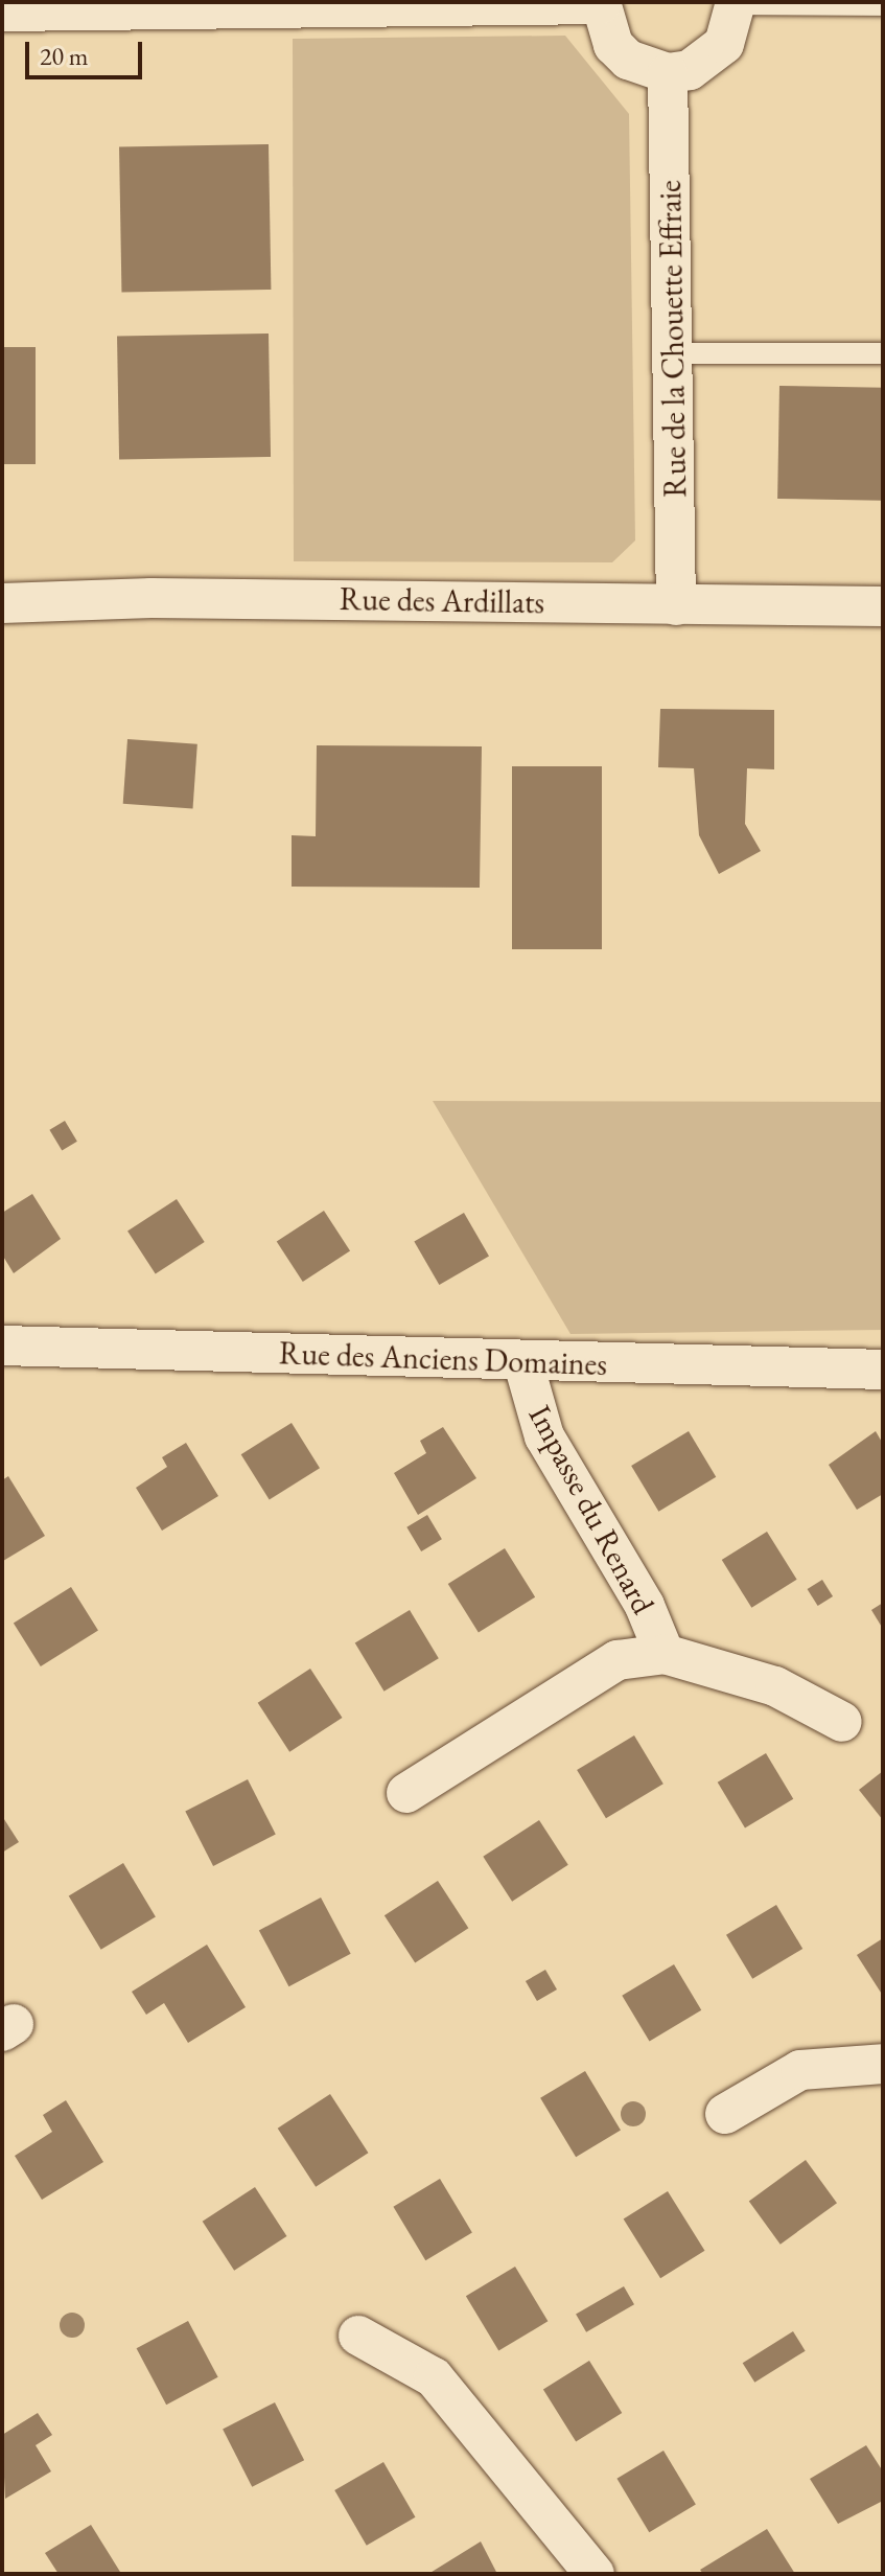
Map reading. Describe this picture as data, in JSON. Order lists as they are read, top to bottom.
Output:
{
  "streets": {
    "street": [
      "Rue de la Chouette Effraie",
      "Rue des Ardillats",
      "Rue des Anciens Domaines",
      "Impasse du Renard"
    ]
  },
  "crossings": [
    ["Rue de la Chouette Effraie", "Rue des Ardillats"],
    ["Rue des Anciens Domaines", "Impasse du Renard"]
  ],
  "scale_bar": "20 m"
}
